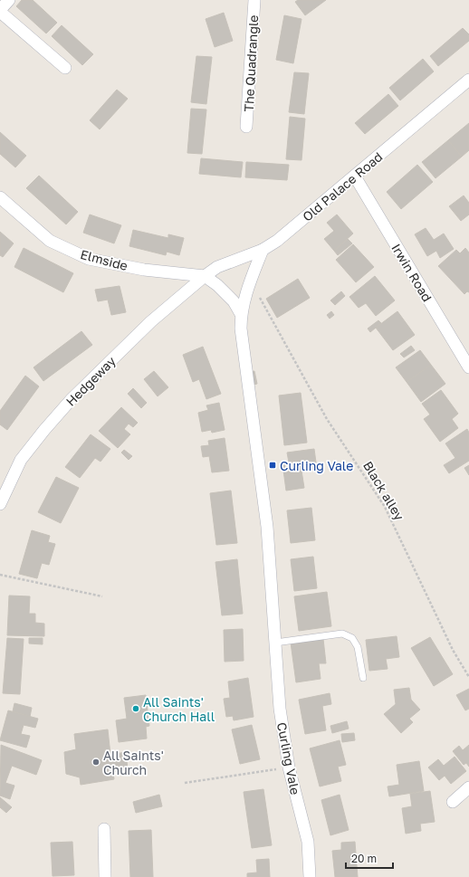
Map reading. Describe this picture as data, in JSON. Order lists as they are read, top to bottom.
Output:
{
  "streets": {
    "street": [
      "The Quadrangle",
      "Old Palace Road",
      "Elmside",
      "Irwin Road",
      "Hedgeway",
      "Curling Vale"
    ],
    "path": ["Black alley"]
  },
  "crossings": [
    ["Old Palace Road", "Elmside"],
    ["Old Palace Road", "Irwin Road"],
    ["Old Palace Road", "Hedgeway"],
    ["Old Palace Road", "Curling Vale"],
    ["Elmside", "Hedgeway"],
    ["Elmside", "Curling Vale"],
    ["Hedgeway", "Curling Vale"],
    ["Black alley", "Curling Vale"]
  ],
  "places": {
    "transit": ["Curling Vale"],
    "other": ["All Saints' Church Hall", "All Saints' Church"]
  },
  "scale_bar": "20 m"
}
